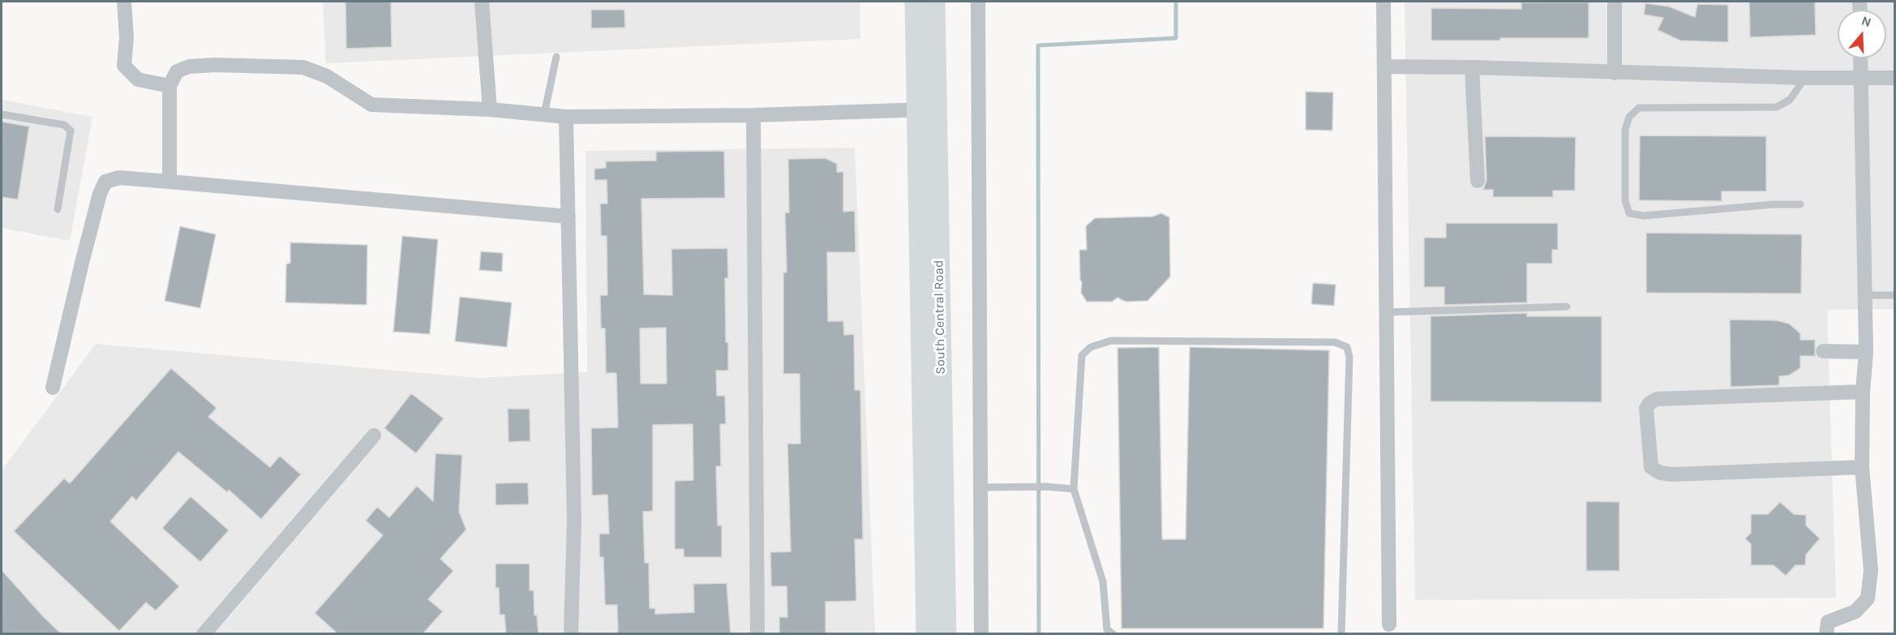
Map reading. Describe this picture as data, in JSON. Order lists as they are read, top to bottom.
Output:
{
  "streets": {
    "main road": ["South Central Road"]
  },
  "north": "top"
}
